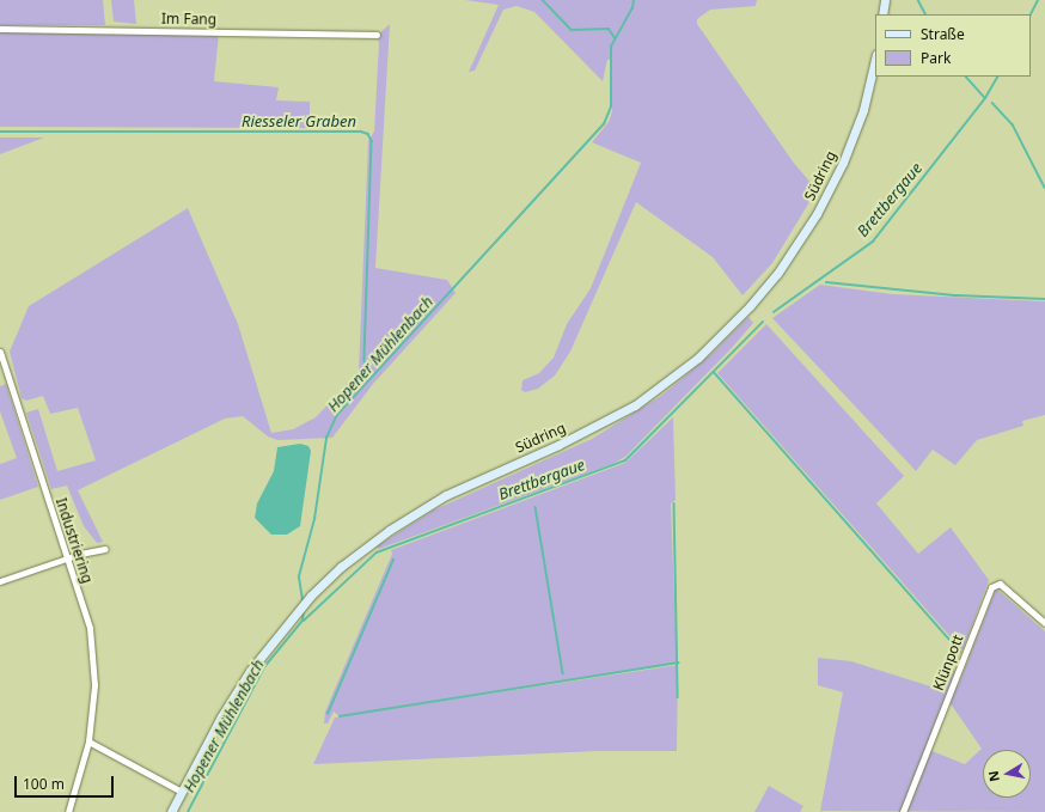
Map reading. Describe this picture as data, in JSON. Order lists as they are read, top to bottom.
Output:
{
  "streets": {
    "main road": ["Südring"],
    "street": ["Im Fang", "Industriering", "Klünpott"]
  },
  "water": ["Riesseler Graben", "Brettbergaue", "Hopener Mühlenbach"],
  "legend": ["Straße", "Park"],
  "scale_bar": "100 m",
  "north": "left"
}
